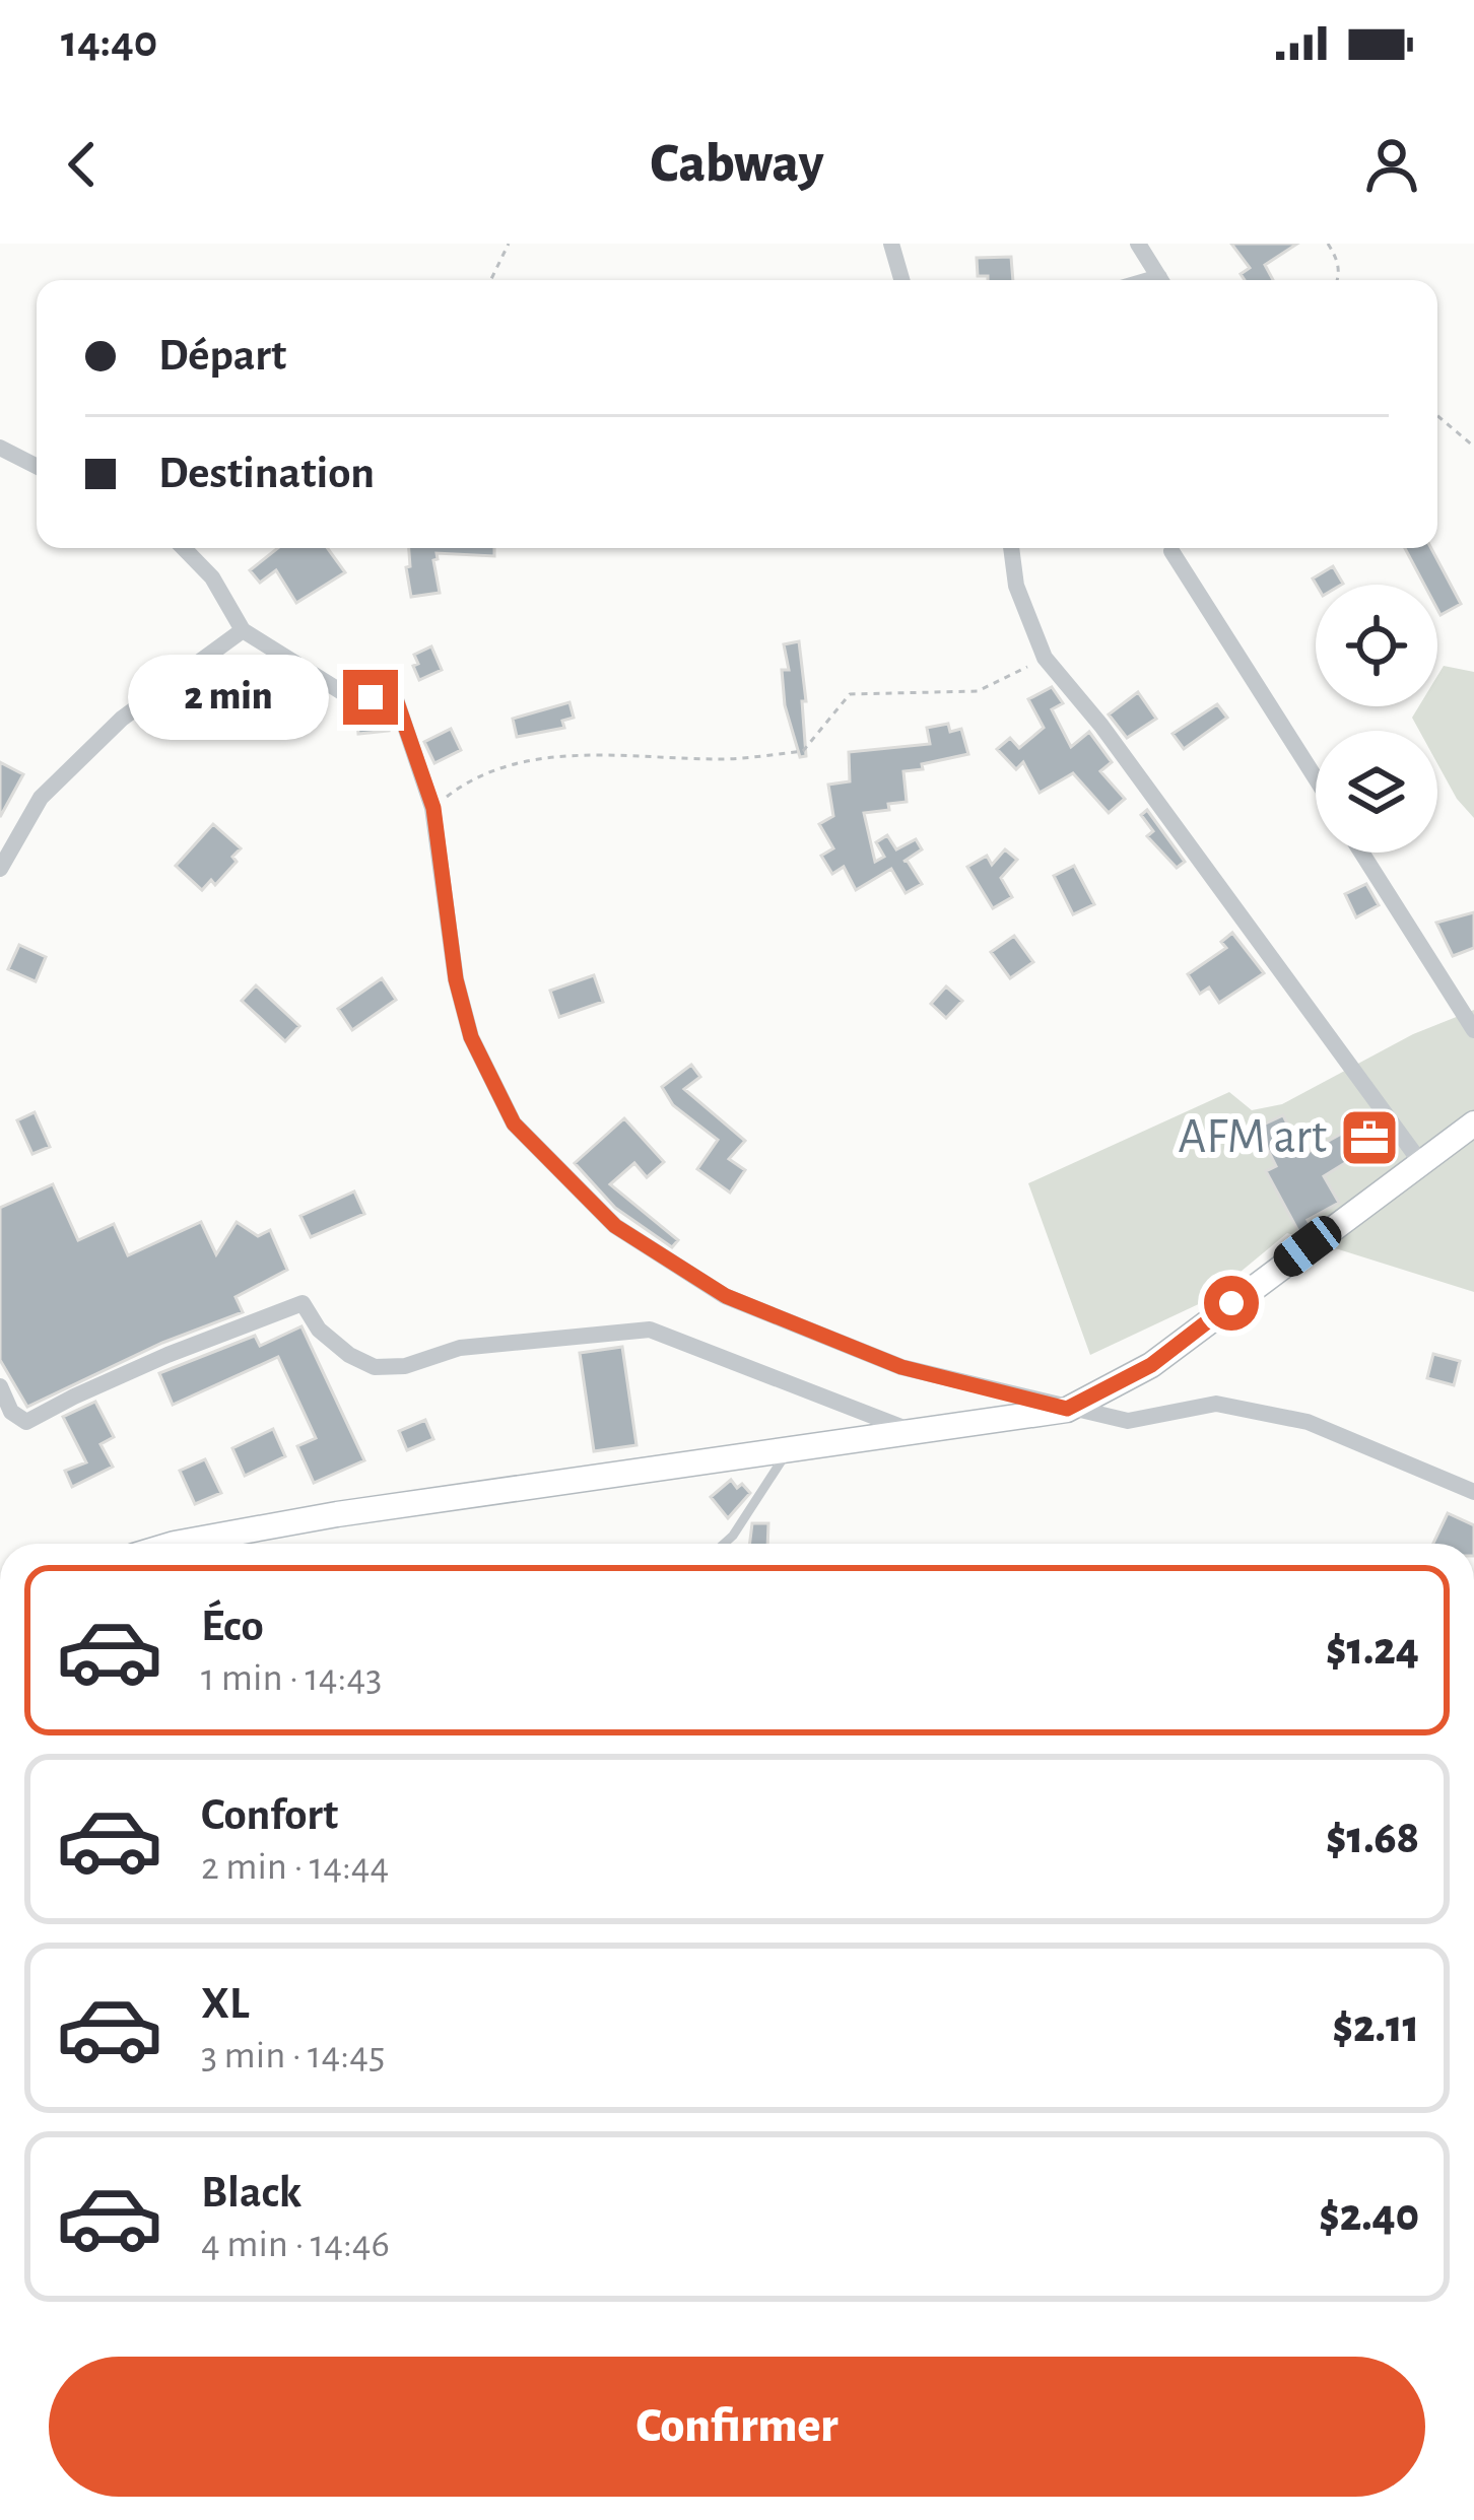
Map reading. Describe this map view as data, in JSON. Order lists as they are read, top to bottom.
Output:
{
  "places": {
    "office": ["AFM art"]
  },
  "page": {
    "status": "14:40",
    "header": "Cabway",
    "banner": ["Départ", "Destination"],
    "bubble": "2 min",
    "list": [
      {
        "name": "Éco",
        "note": "1 min · 14:43",
        "value": "$1.24"
      },
      {
        "name": "Confort",
        "note": "2 min · 14:44",
        "value": "$1.68"
      },
      {
        "name": "XL",
        "note": "3 min · 14:45",
        "value": "$2.11"
      },
      {
        "name": "Black",
        "note": "4 min · 14:46",
        "value": "$2.40"
      }
    ],
    "buttons": "Confirmer"
  }
}
